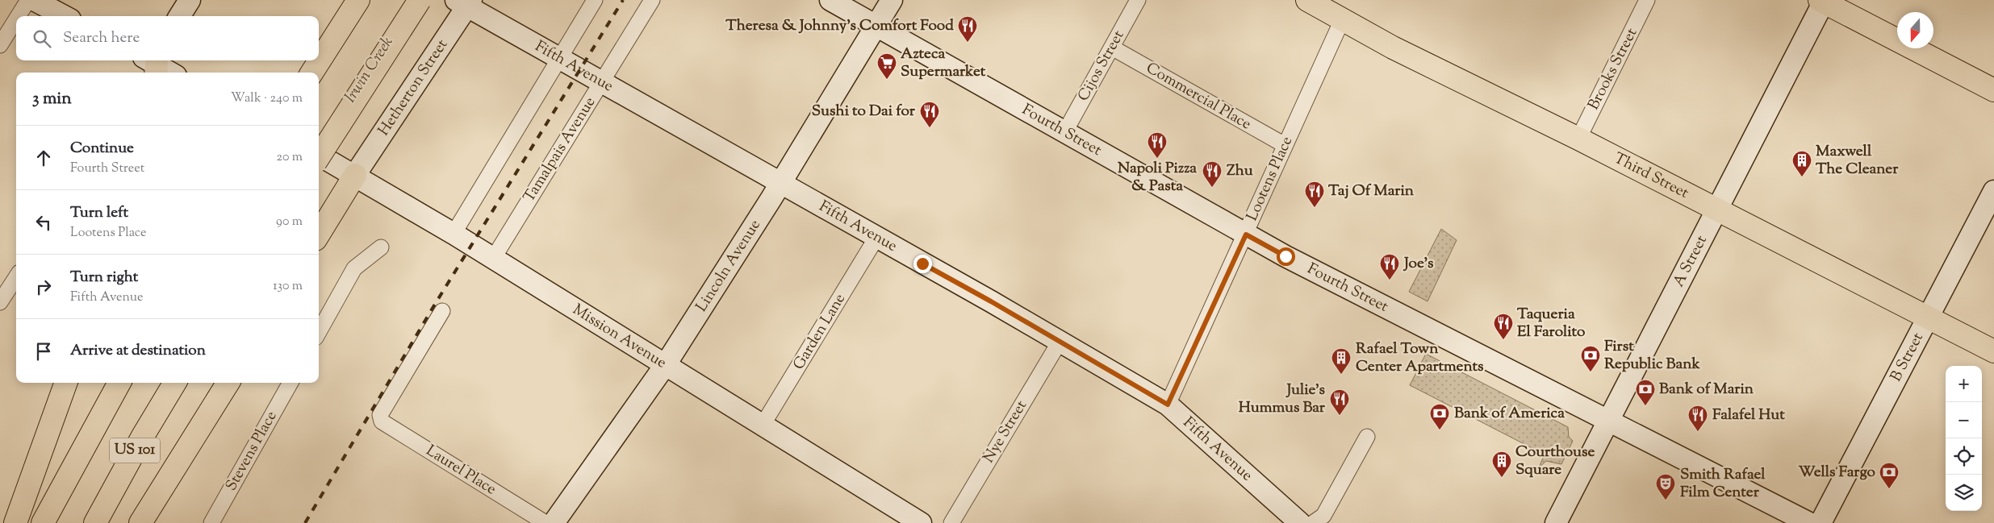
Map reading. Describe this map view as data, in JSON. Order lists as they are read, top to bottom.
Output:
{
  "streets": {
    "main road": ["Third Street", "US 101"],
    "street": [
      "Cijos Street",
      "Fifth Avenue",
      "Brooks Street",
      "Hetherton Street",
      "Commercial Place",
      "Fourth Street",
      "Tamalpais Avenue",
      "Lootens Place",
      "A Street",
      "Lincoln Avenue",
      "Garden Lane",
      "Mission Avenue",
      "B Street",
      "Nye Street",
      "Stevens Place",
      "Laurel Place"
    ]
  },
  "crossings": [
    ["Cijos Street", "Commercial Place"],
    ["Cijos Street", "Fourth Street"],
    ["Fifth Avenue", "Hetherton Street"],
    ["Fifth Avenue", "Tamalpais Avenue"],
    ["Fifth Avenue", "Lootens Place"],
    ["Fifth Avenue", "Lincoln Avenue"],
    ["Fifth Avenue", "Garden Lane"],
    ["Fifth Avenue", "Nye Street"],
    ["Brooks Street", "Third Street"],
    ["Hetherton Street", "Mission Avenue"],
    ["Commercial Place", "Lootens Place"],
    ["Fourth Street", "Lootens Place"],
    ["Fourth Street", "A Street"],
    ["Fourth Street", "Lincoln Avenue"],
    ["Tamalpais Avenue", "Mission Avenue"],
    ["Third Street", "Lootens Place"],
    ["Third Street", "A Street"],
    ["Third Street", "B Street"],
    ["Lincoln Avenue", "Mission Avenue"],
    ["Garden Lane", "Mission Avenue"]
  ],
  "water": ["Irwin Creek"],
  "places": {
    "restaurant": [
      "Theresa & Johnny's Comfort Food",
      "Sushi to Dai for",
      "Napoli Pizza & Pasta",
      "Zhu",
      "Taj Of Marin",
      "Joe's",
      "Taqueria El Farolito",
      "Julie's Hummus Bar",
      "Falafel Hut"
    ],
    "supermarket": ["Azteca Supermarket"],
    "building": ["Maxwell The Cleaner", "Rafael Town Center Apartments", "Courthouse Square"],
    "bank": [
      "First Republic Bank",
      "Bank of Marin",
      "Bank of America",
      "Wells Fargo"
    ],
    "theatre": ["Smith Rafael Film Center"]
  },
  "north": "bottom",
  "page": {
    "search": "Search here",
    "heading": ["3 min", "Walk · 240 m"],
    "list": [
      ["Continue", "Fourth Street", "20 m"],
      ["Turn left", "Lootens Place", "90 m"],
      ["Turn right", "Fifth Avenue", "130 m"],
      "Arrive at destination"
    ],
    "map_buttons": ["+", "−"]
  }
}
